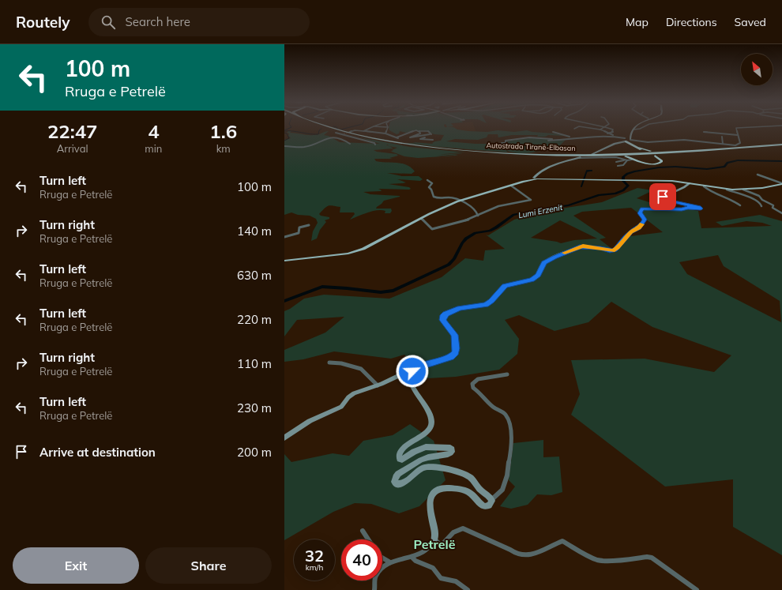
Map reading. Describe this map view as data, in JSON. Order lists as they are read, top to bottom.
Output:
{
  "streets": {
    "highway": ["Autostrada Tiranë-Elbasan"]
  },
  "districts": ["Petrelë"],
  "water": ["Lumi Erzenit"],
  "north": "top left",
  "page": {
    "header": "Routely",
    "search": "Search here",
    "nav": ["Map", "Directions", "Saved"],
    "turn": ["100 m", "Rruga e Petrelë"],
    "eta": [
      "22:47",
      "Arrival",
      "4",
      "min",
      "1.6",
      "km"
    ],
    "list": [
      {
        "name": "Turn left",
        "note": "Rruga e Petrelë",
        "value": "100 m"
      },
      {
        "name": "Turn right",
        "note": "Rruga e Petrelë",
        "value": "140 m"
      },
      {
        "name": "Turn left",
        "note": "Rruga e Petrelë",
        "value": "630 m"
      },
      {
        "name": "Turn left",
        "note": "Rruga e Petrelë",
        "value": "220 m"
      },
      {
        "name": "Turn right",
        "note": "Rruga e Petrelë",
        "value": "110 m"
      },
      {
        "name": "Turn left",
        "note": "Rruga e Petrelë",
        "value": "230 m"
      },
      {
        "name": "Arrive at destination",
        "value": "200 m"
      }
    ],
    "speed": "32 km/h",
    "limit": "40",
    "buttons": ["Exit", "Share"]
  }
}
